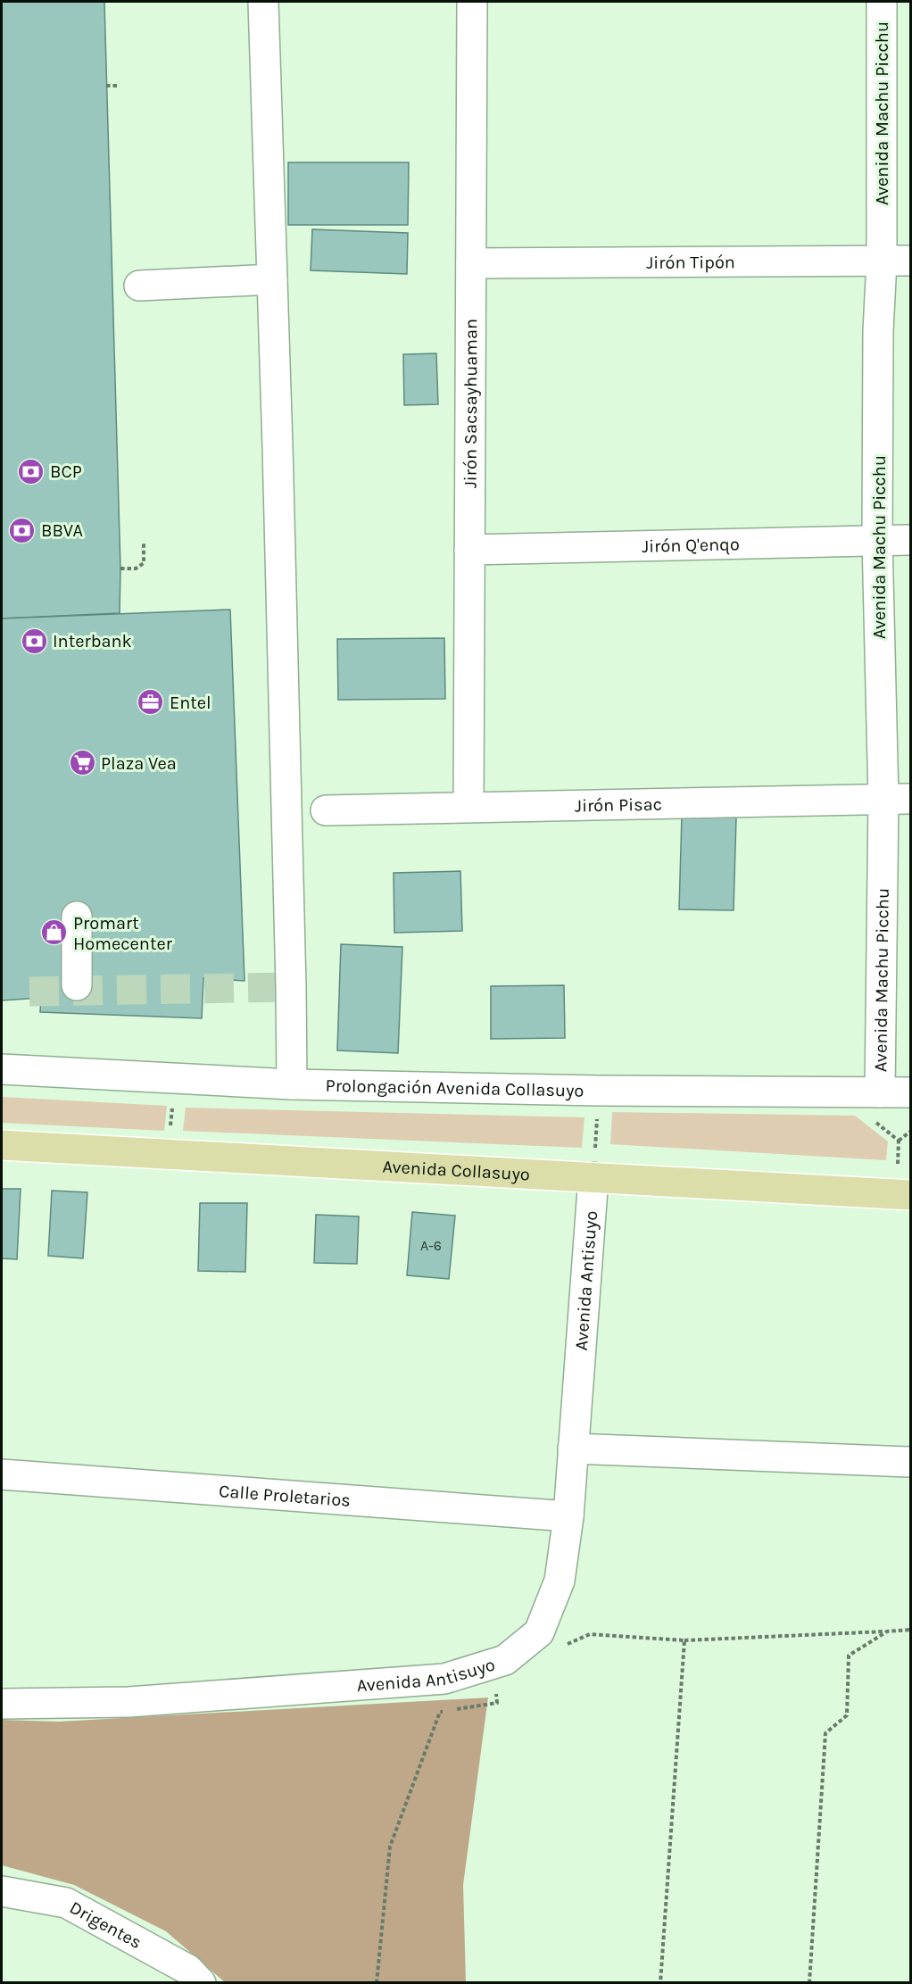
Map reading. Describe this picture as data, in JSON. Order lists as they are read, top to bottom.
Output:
{
  "streets": {
    "main road": ["Avenida Collasuyo"],
    "street": [
      "Avenida Machu Picchu",
      "Jirón Tipón",
      "Jirón Sacsayhuaman",
      "Jirón Q'enqo",
      "Jirón Pisac",
      "Prolongación Avenida Collasuyo",
      "Avenida Antisuyo",
      "Calle Proletarios",
      "Drigentes"
    ]
  },
  "crossings": [
    ["Avenida Machu Picchu", "Jirón Tipón"],
    ["Avenida Machu Picchu", "Jirón Q'enqo"],
    ["Avenida Machu Picchu", "Jirón Pisac"],
    ["Avenida Machu Picchu", "Prolongación Avenida Collasuyo"],
    ["Jirón Tipón", "Jirón Sacsayhuaman"],
    ["Jirón Sacsayhuaman", "Jirón Q'enqo"],
    ["Jirón Sacsayhuaman", "Jirón Pisac"],
    ["Avenida Collasuyo", "Avenida Antisuyo"],
    ["Avenida Antisuyo", "Calle Proletarios"]
  ],
  "places": {
    "bank": ["BCP", "BBVA", "Interbank"],
    "office": ["Entel"],
    "supermarket": ["Plaza Vea"],
    "shop": ["Promart Homecenter"]
  },
  "house_numbers": ["A-6"]
}
